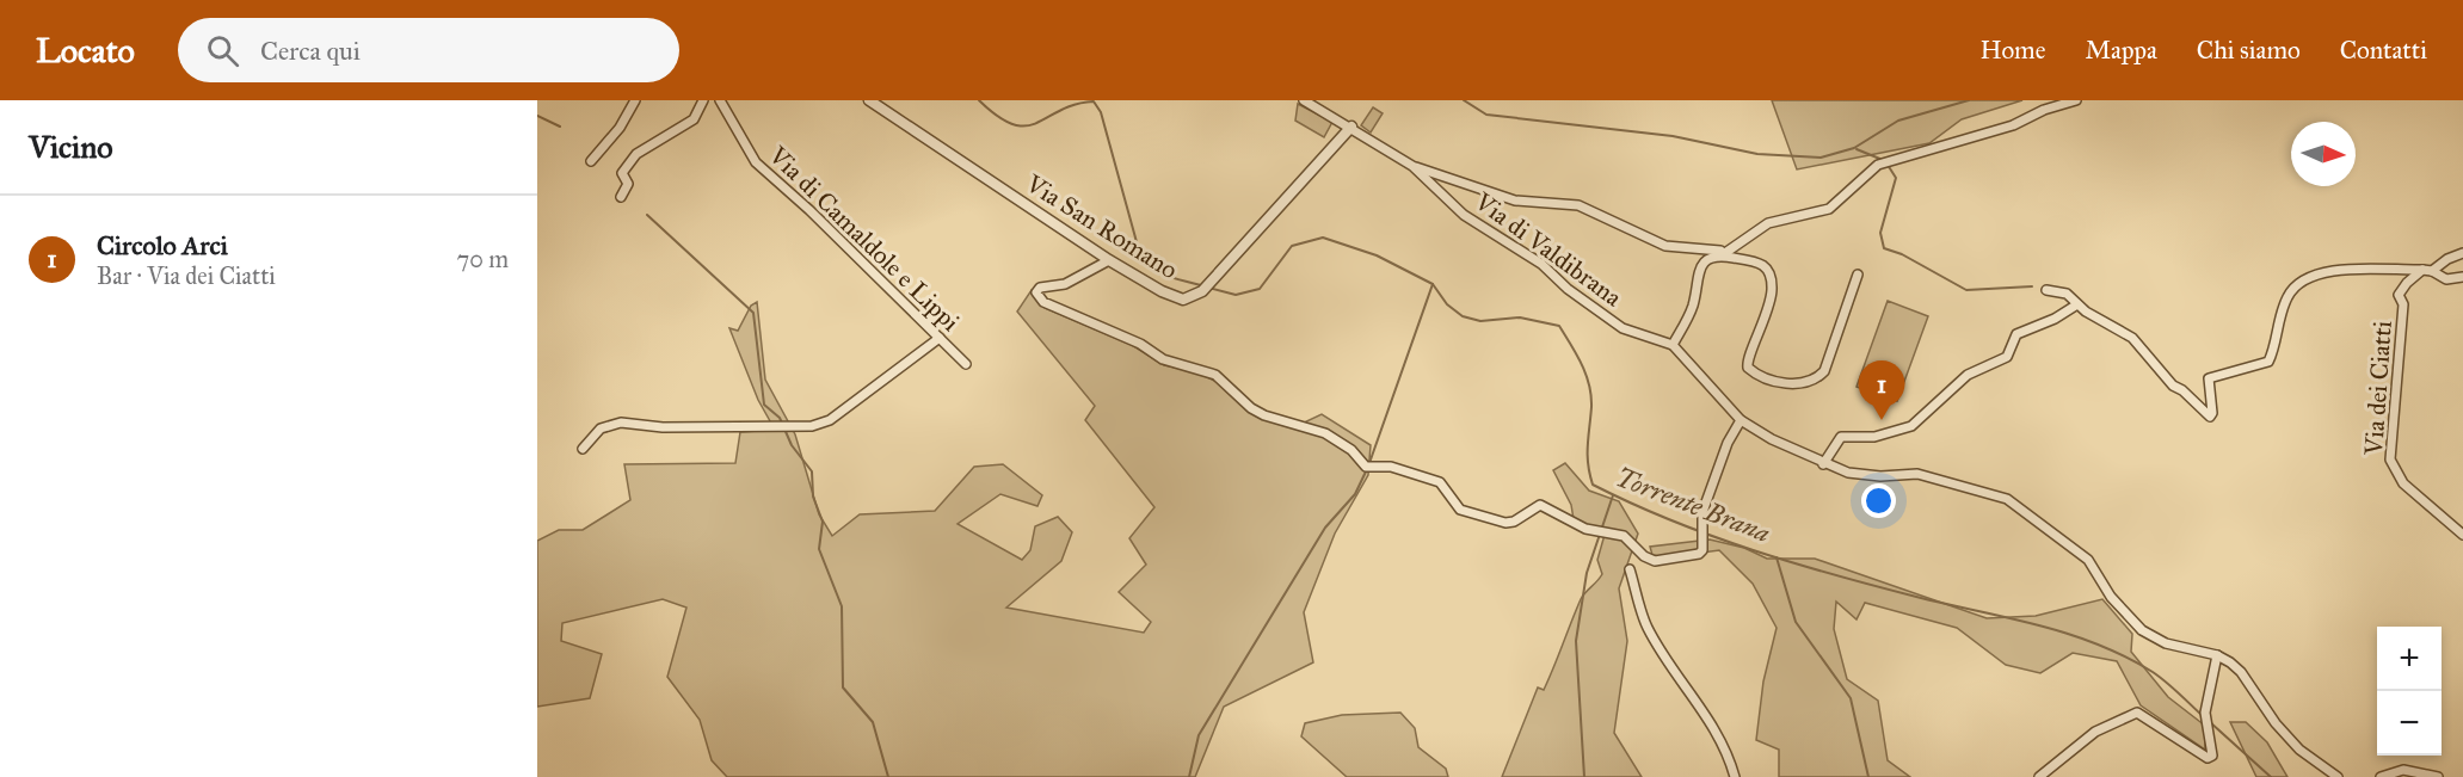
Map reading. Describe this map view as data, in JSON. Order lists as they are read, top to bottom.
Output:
{
  "streets": {
    "street": [
      "Via San Romano",
      "Via di Camaldole e Lippi",
      "Via di Valdibrana",
      "Via dei Ciatti"
    ]
  },
  "crossings": [
    ["Via San Romano", "Via di Valdibrana"]
  ],
  "water": ["Torrente Brana"],
  "north": "right",
  "page": {
    "header": "Locato",
    "search": "Cerca qui",
    "nav": [
      "Home",
      "Mappa",
      "Chi siamo",
      "Contatti"
    ],
    "heading": "Vicino",
    "list": [
      {
        "mark": "1",
        "name": "Circolo Arci",
        "note": "Bar · Via dei Ciatti",
        "value": "70 m"
      }
    ],
    "pins": "1",
    "map_buttons": ["+", "−"]
  }
}
